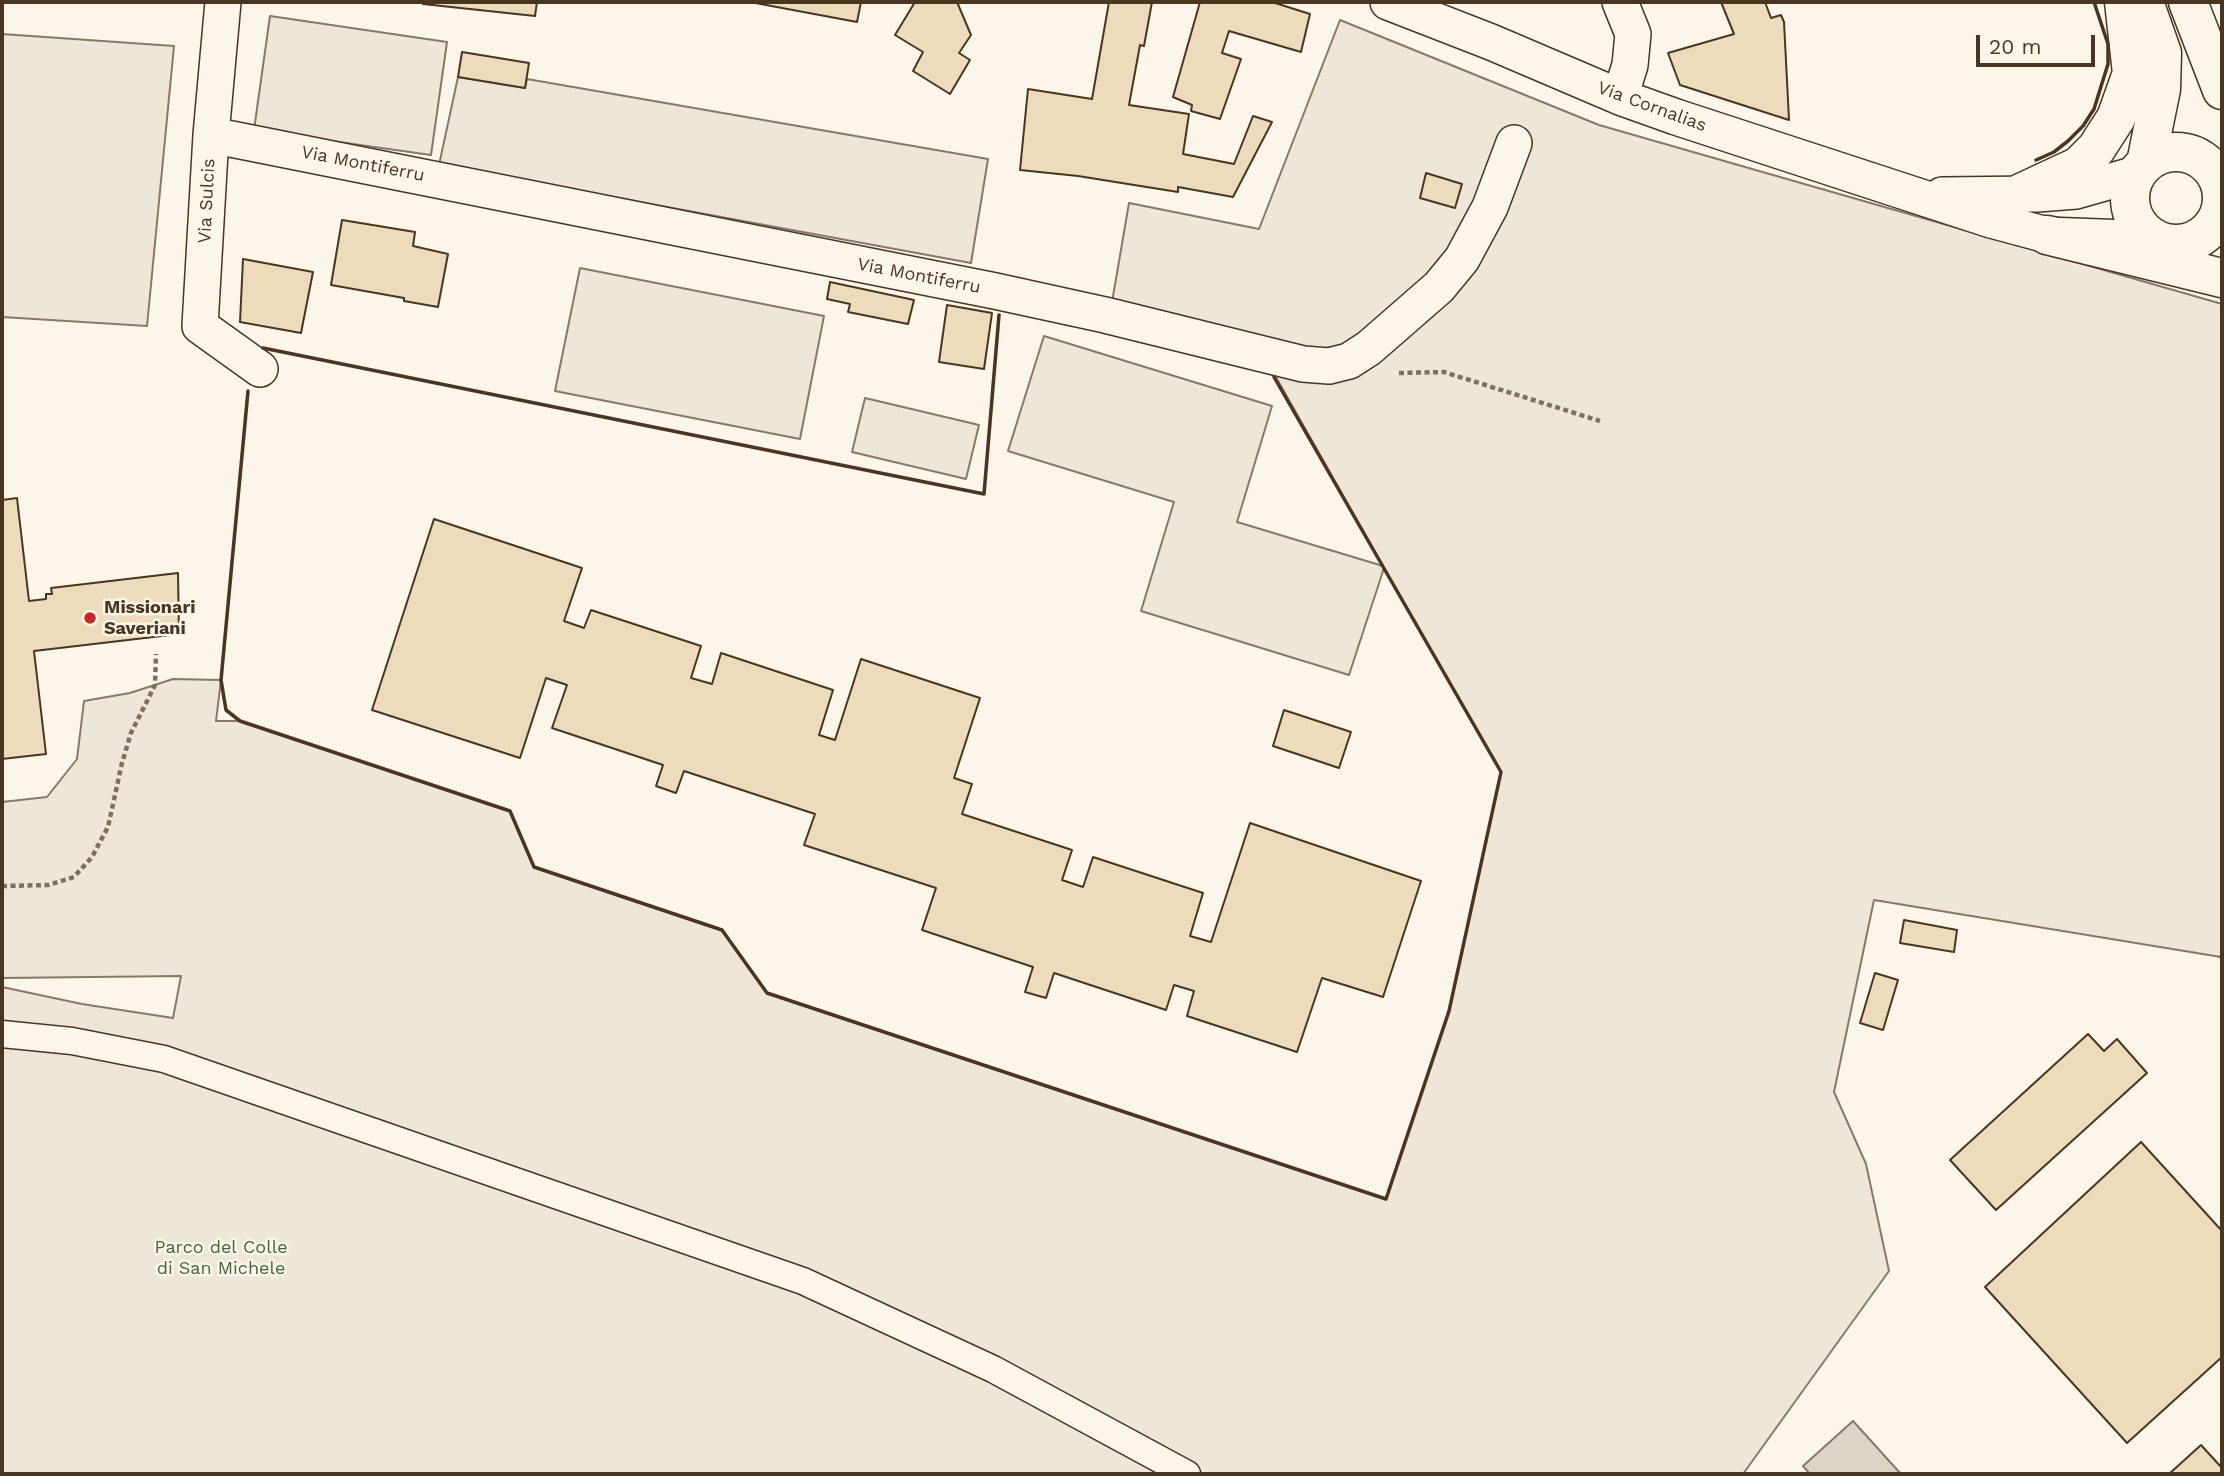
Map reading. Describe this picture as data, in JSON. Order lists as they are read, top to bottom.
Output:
{
  "streets": {
    "street": ["Via Cornalias", "Via Montiferru", "Via Sulcis"]
  },
  "crossings": [
    ["Via Montiferru", "Via Sulcis"]
  ],
  "parks": ["Parco del Colle di San Michele"],
  "places": ["Missionari Saveriani"],
  "scale_bar": "20 m"
}
